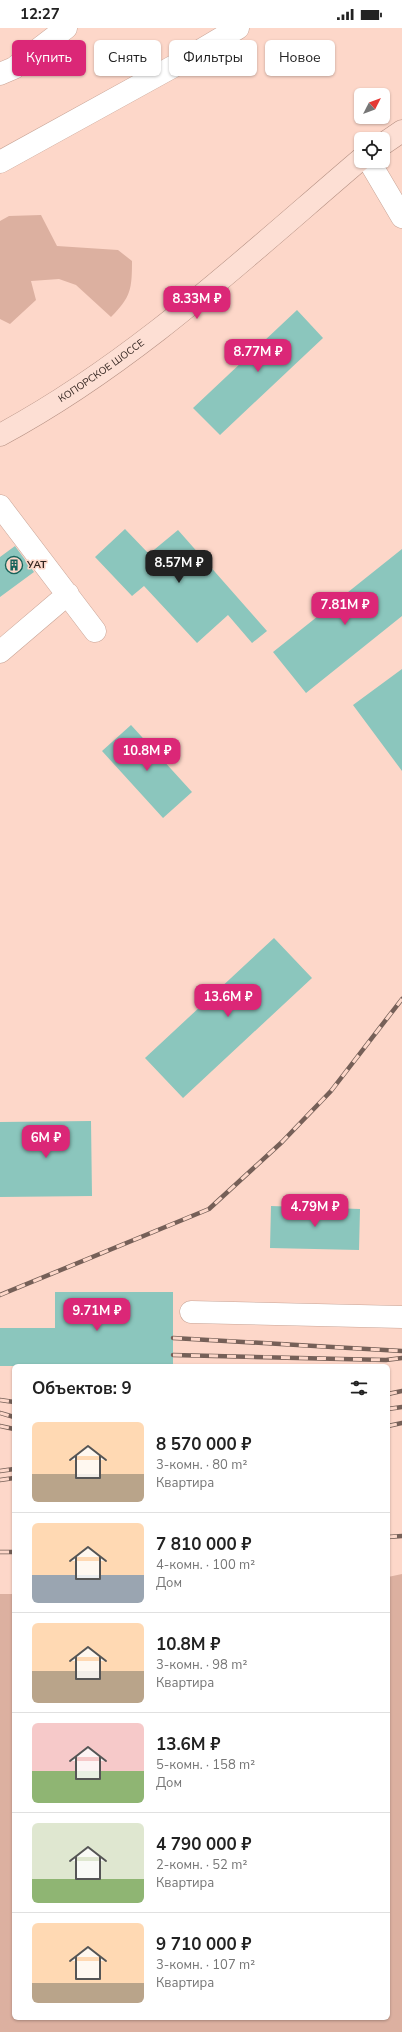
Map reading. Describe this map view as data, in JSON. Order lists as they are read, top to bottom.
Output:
{
  "streets": {
    "main road": ["КОПОРСКОЕ ШОССЕ"]
  },
  "places": {
    "building": ["УАТ"]
  },
  "north": "top right",
  "page": {
    "status": "12:27",
    "chip": [
      "Купить",
      "Снять",
      "Фильтры",
      "Новое"
    ],
    "price": [
      "8.33M ₽",
      "8.77M ₽",
      "8.57M ₽",
      "7.81M ₽",
      "10.8M ₽",
      "13.6M ₽",
      "6M ₽",
      "4.79M ₽",
      "9.71M ₽"
    ],
    "heading": "Объектов: 9",
    "list": [
      {
        "name": "8 570 000 ₽",
        "note": "3-комн. · 80 m² · Квартира"
      },
      {
        "name": "7 810 000 ₽",
        "note": "4-комн. · 100 m² · Дом"
      },
      {
        "name": "10.8M ₽",
        "note": "3-комн. · 98 m² · Квартира"
      },
      {
        "name": "13.6M ₽",
        "note": "5-комн. · 158 m² · Дом"
      },
      {
        "name": "4 790 000 ₽",
        "note": "2-комн. · 52 m² · Квартира"
      },
      {
        "name": "9 710 000 ₽",
        "note": "3-комн. · 107 m² · Квартира"
      }
    ]
  }
}
